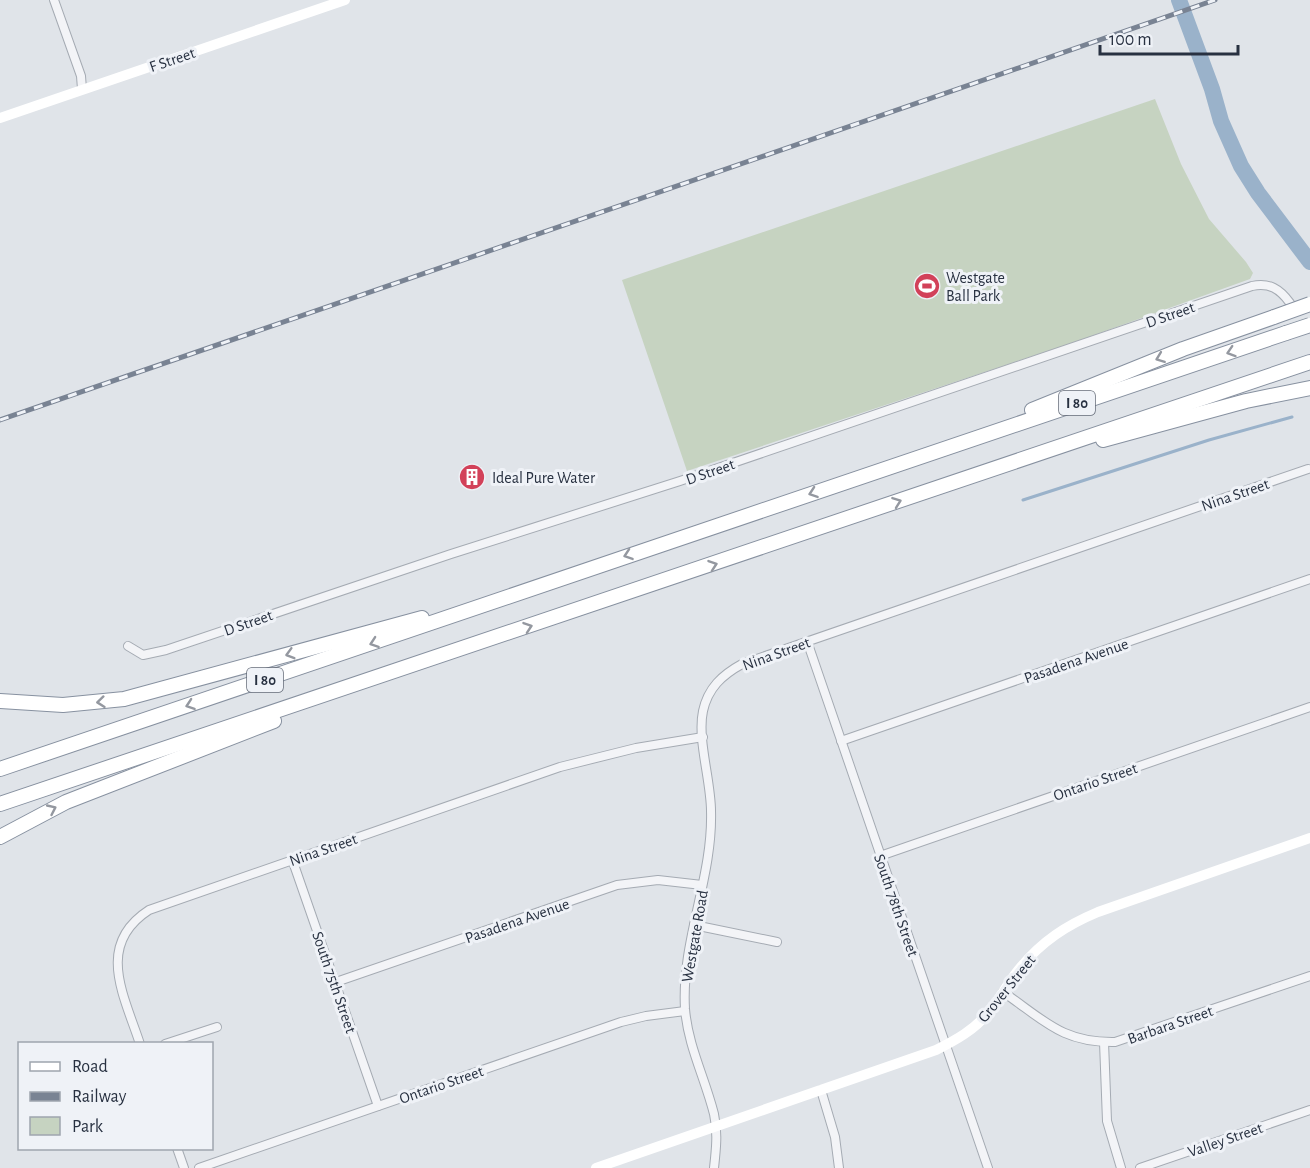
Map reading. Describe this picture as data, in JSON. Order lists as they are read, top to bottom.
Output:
{
  "streets": {
    "highway": ["I 80"],
    "street": [
      "F Street",
      "D Street",
      "Nina Street",
      "Pasadena Avenue",
      "Ontario Street",
      "South 78th Street",
      "Westgate Road",
      "South 75th Street",
      "Grover Street",
      "Barbara Street",
      "Valley Street"
    ]
  },
  "crossings": [
    ["Nina Street", "South 78th Street"],
    ["Nina Street", "Westgate Road"],
    ["Nina Street", "South 75th Street"],
    ["Pasadena Avenue", "South 78th Street"],
    ["Pasadena Avenue", "Westgate Road"],
    ["Pasadena Avenue", "South 75th Street"],
    ["Ontario Street", "South 78th Street"],
    ["Ontario Street", "Westgate Road"],
    ["Ontario Street", "South 75th Street"],
    ["South 78th Street", "Grover Street"],
    ["Westgate Road", "Grover Street"],
    ["Grover Street", "Barbara Street"]
  ],
  "places": {
    "sports": ["Westgate Ball Park"],
    "building": ["Ideal Pure Water"]
  },
  "legend": ["Road", "Railway", "Park"],
  "scale_bar": "100 m"
}
